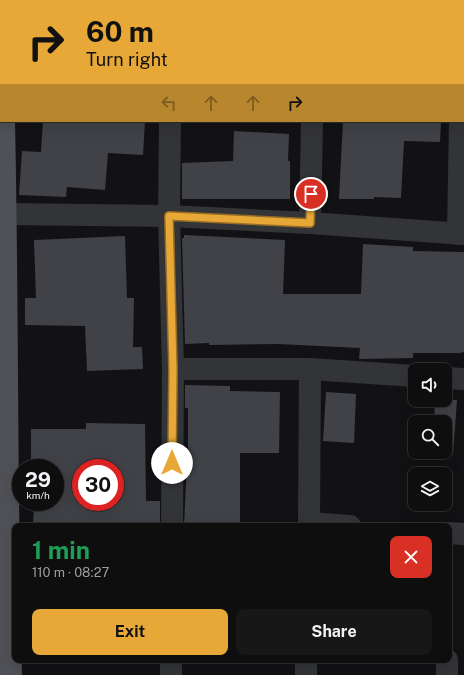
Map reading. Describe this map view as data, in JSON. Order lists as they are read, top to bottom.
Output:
{
  "page": {
    "turn": ["60 m", "Turn right"],
    "speed": "29 km/h",
    "limit": "30",
    "heading": ["1 min", "110 m · 08:27"],
    "buttons": ["Exit", "Share"]
  }
}
